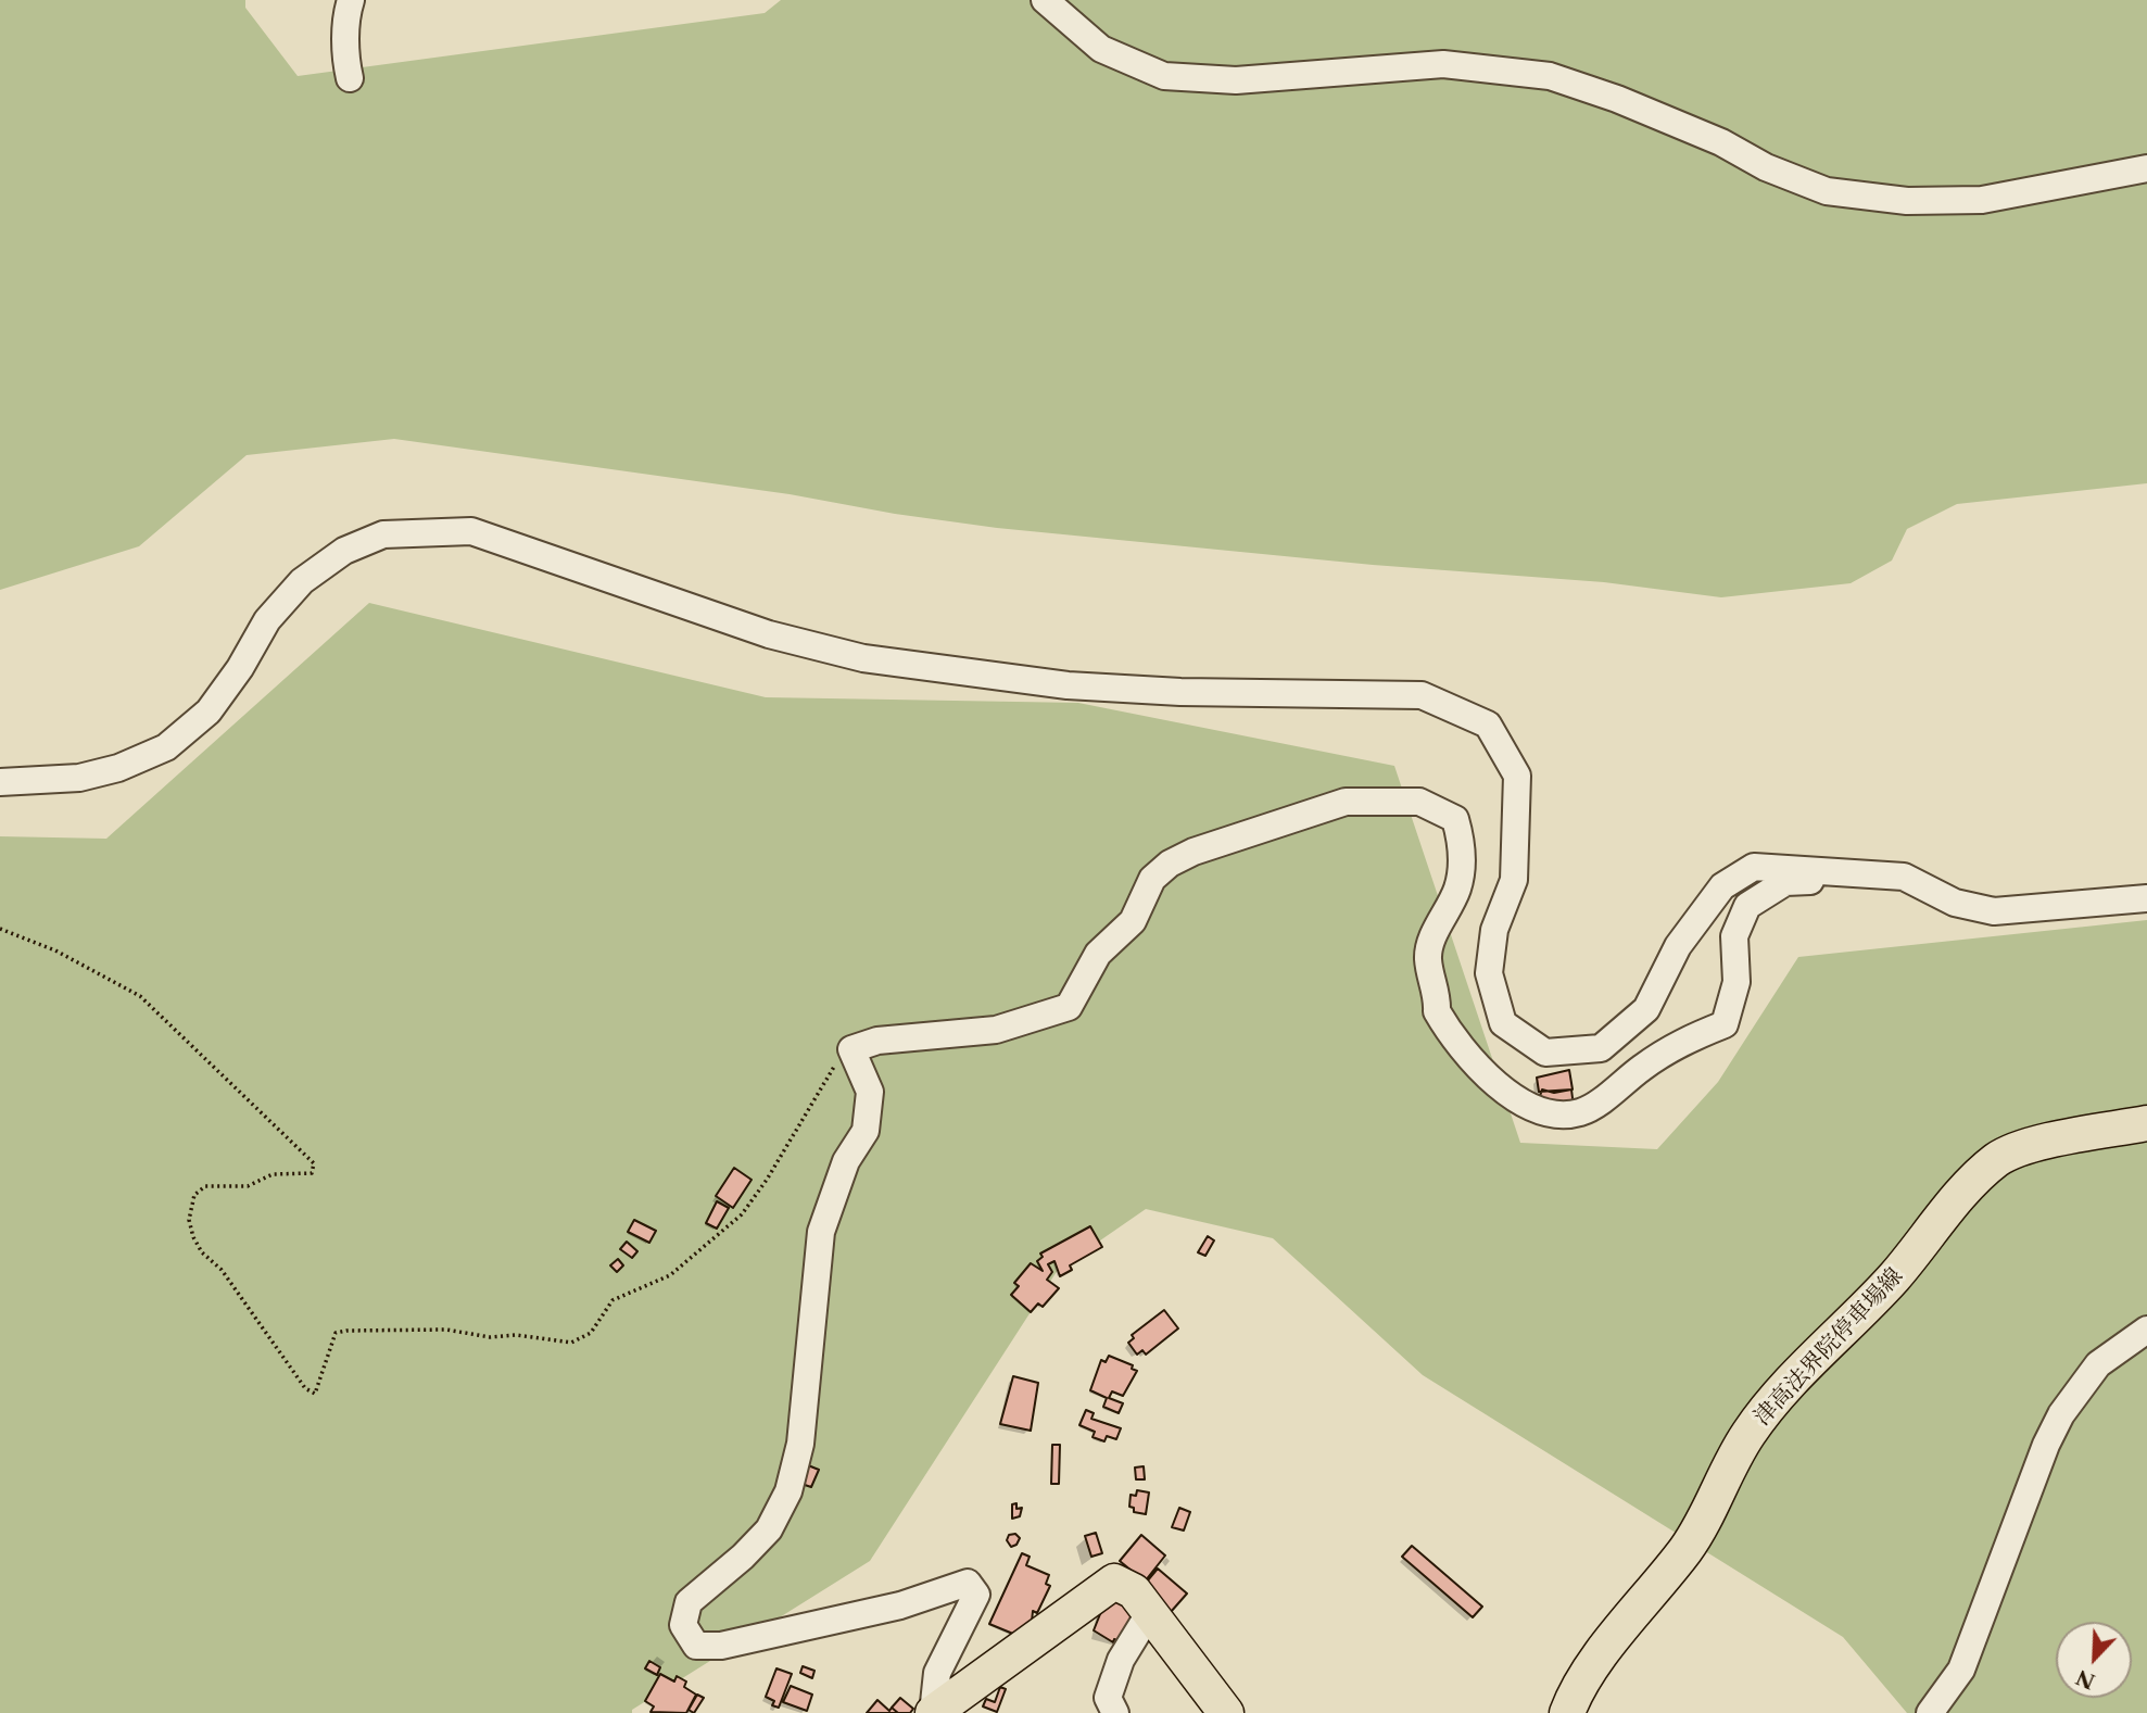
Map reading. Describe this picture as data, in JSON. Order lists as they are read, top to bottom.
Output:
{
  "streets": {
    "main road": ["津高法界院停車場線"]
  },
  "north": "bottom left"
}
